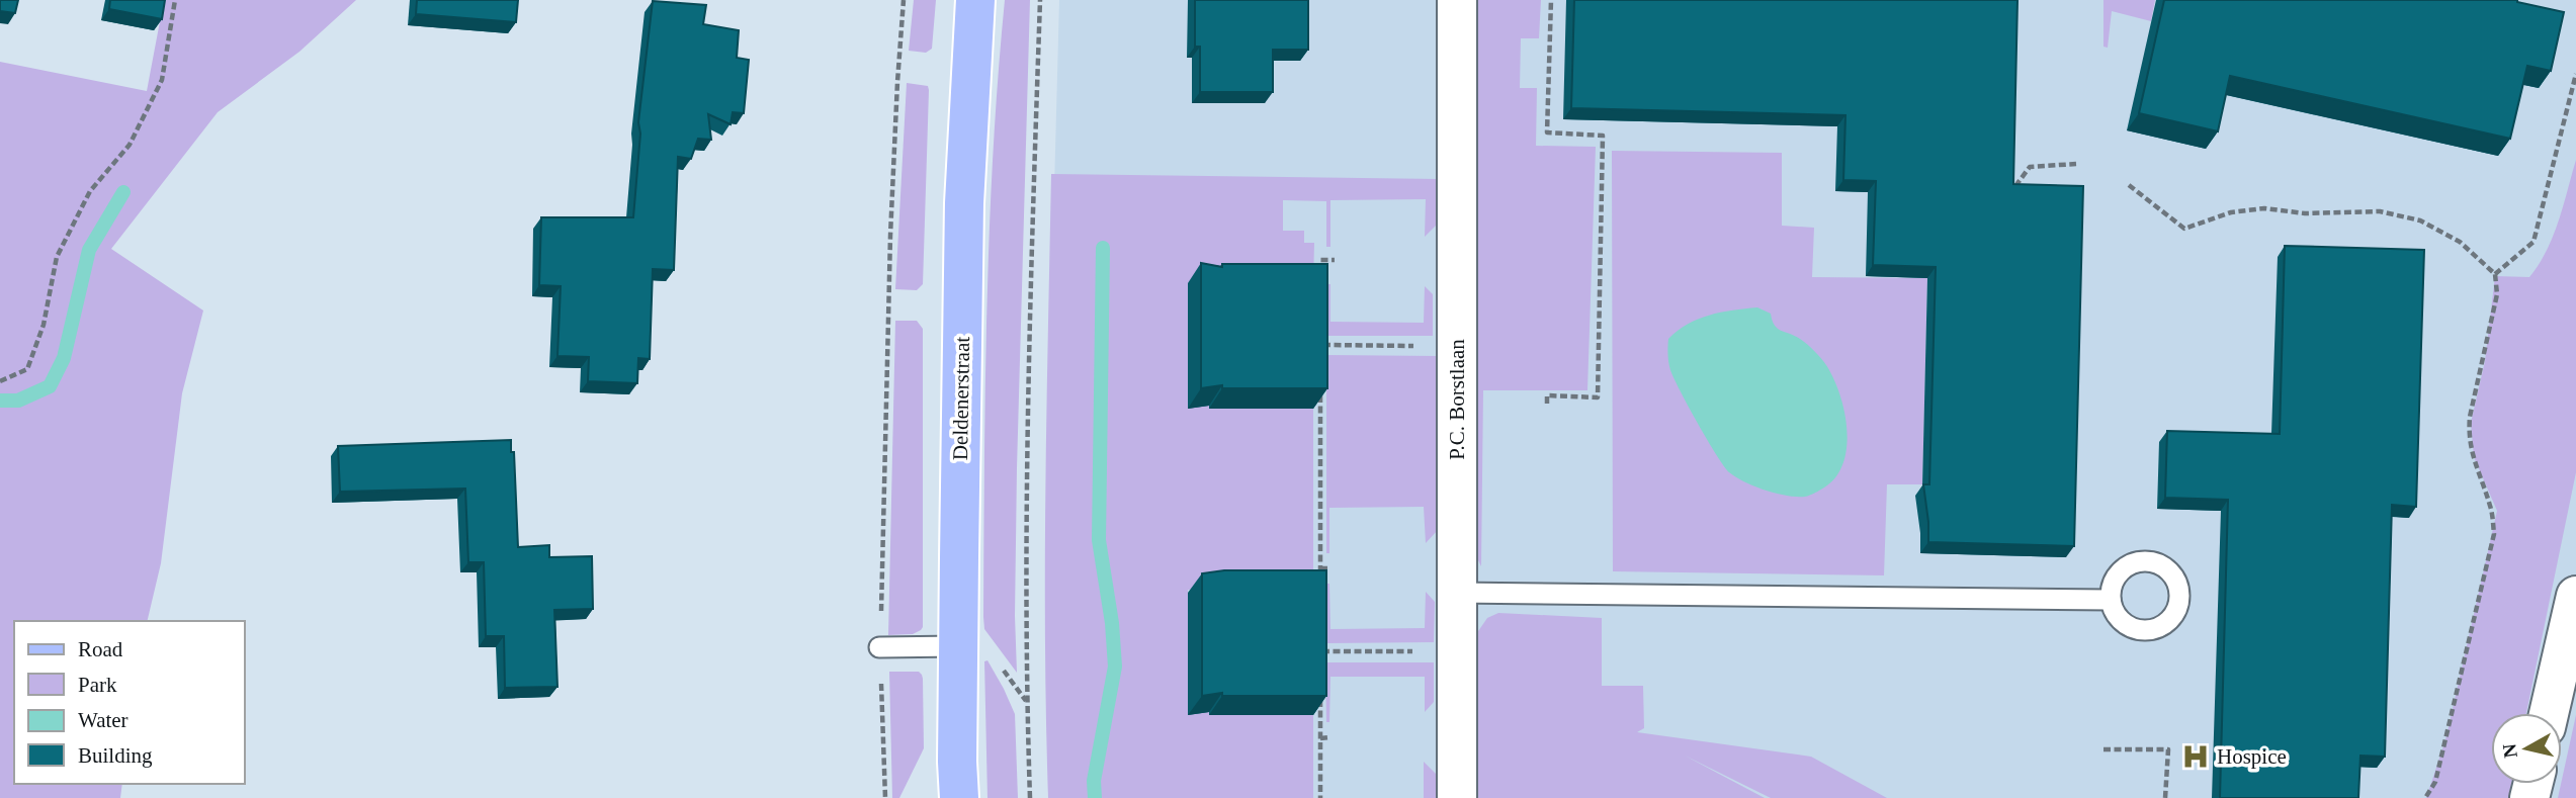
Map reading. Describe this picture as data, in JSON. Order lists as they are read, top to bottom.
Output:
{
  "streets": {
    "main road": ["Deldenerstraat"],
    "street": ["P.C. Borstlaan"]
  },
  "places": {
    "hospital": ["Hospice"]
  },
  "legend": [
    "Road",
    "Park",
    "Water",
    "Building"
  ],
  "north": "left"
}
